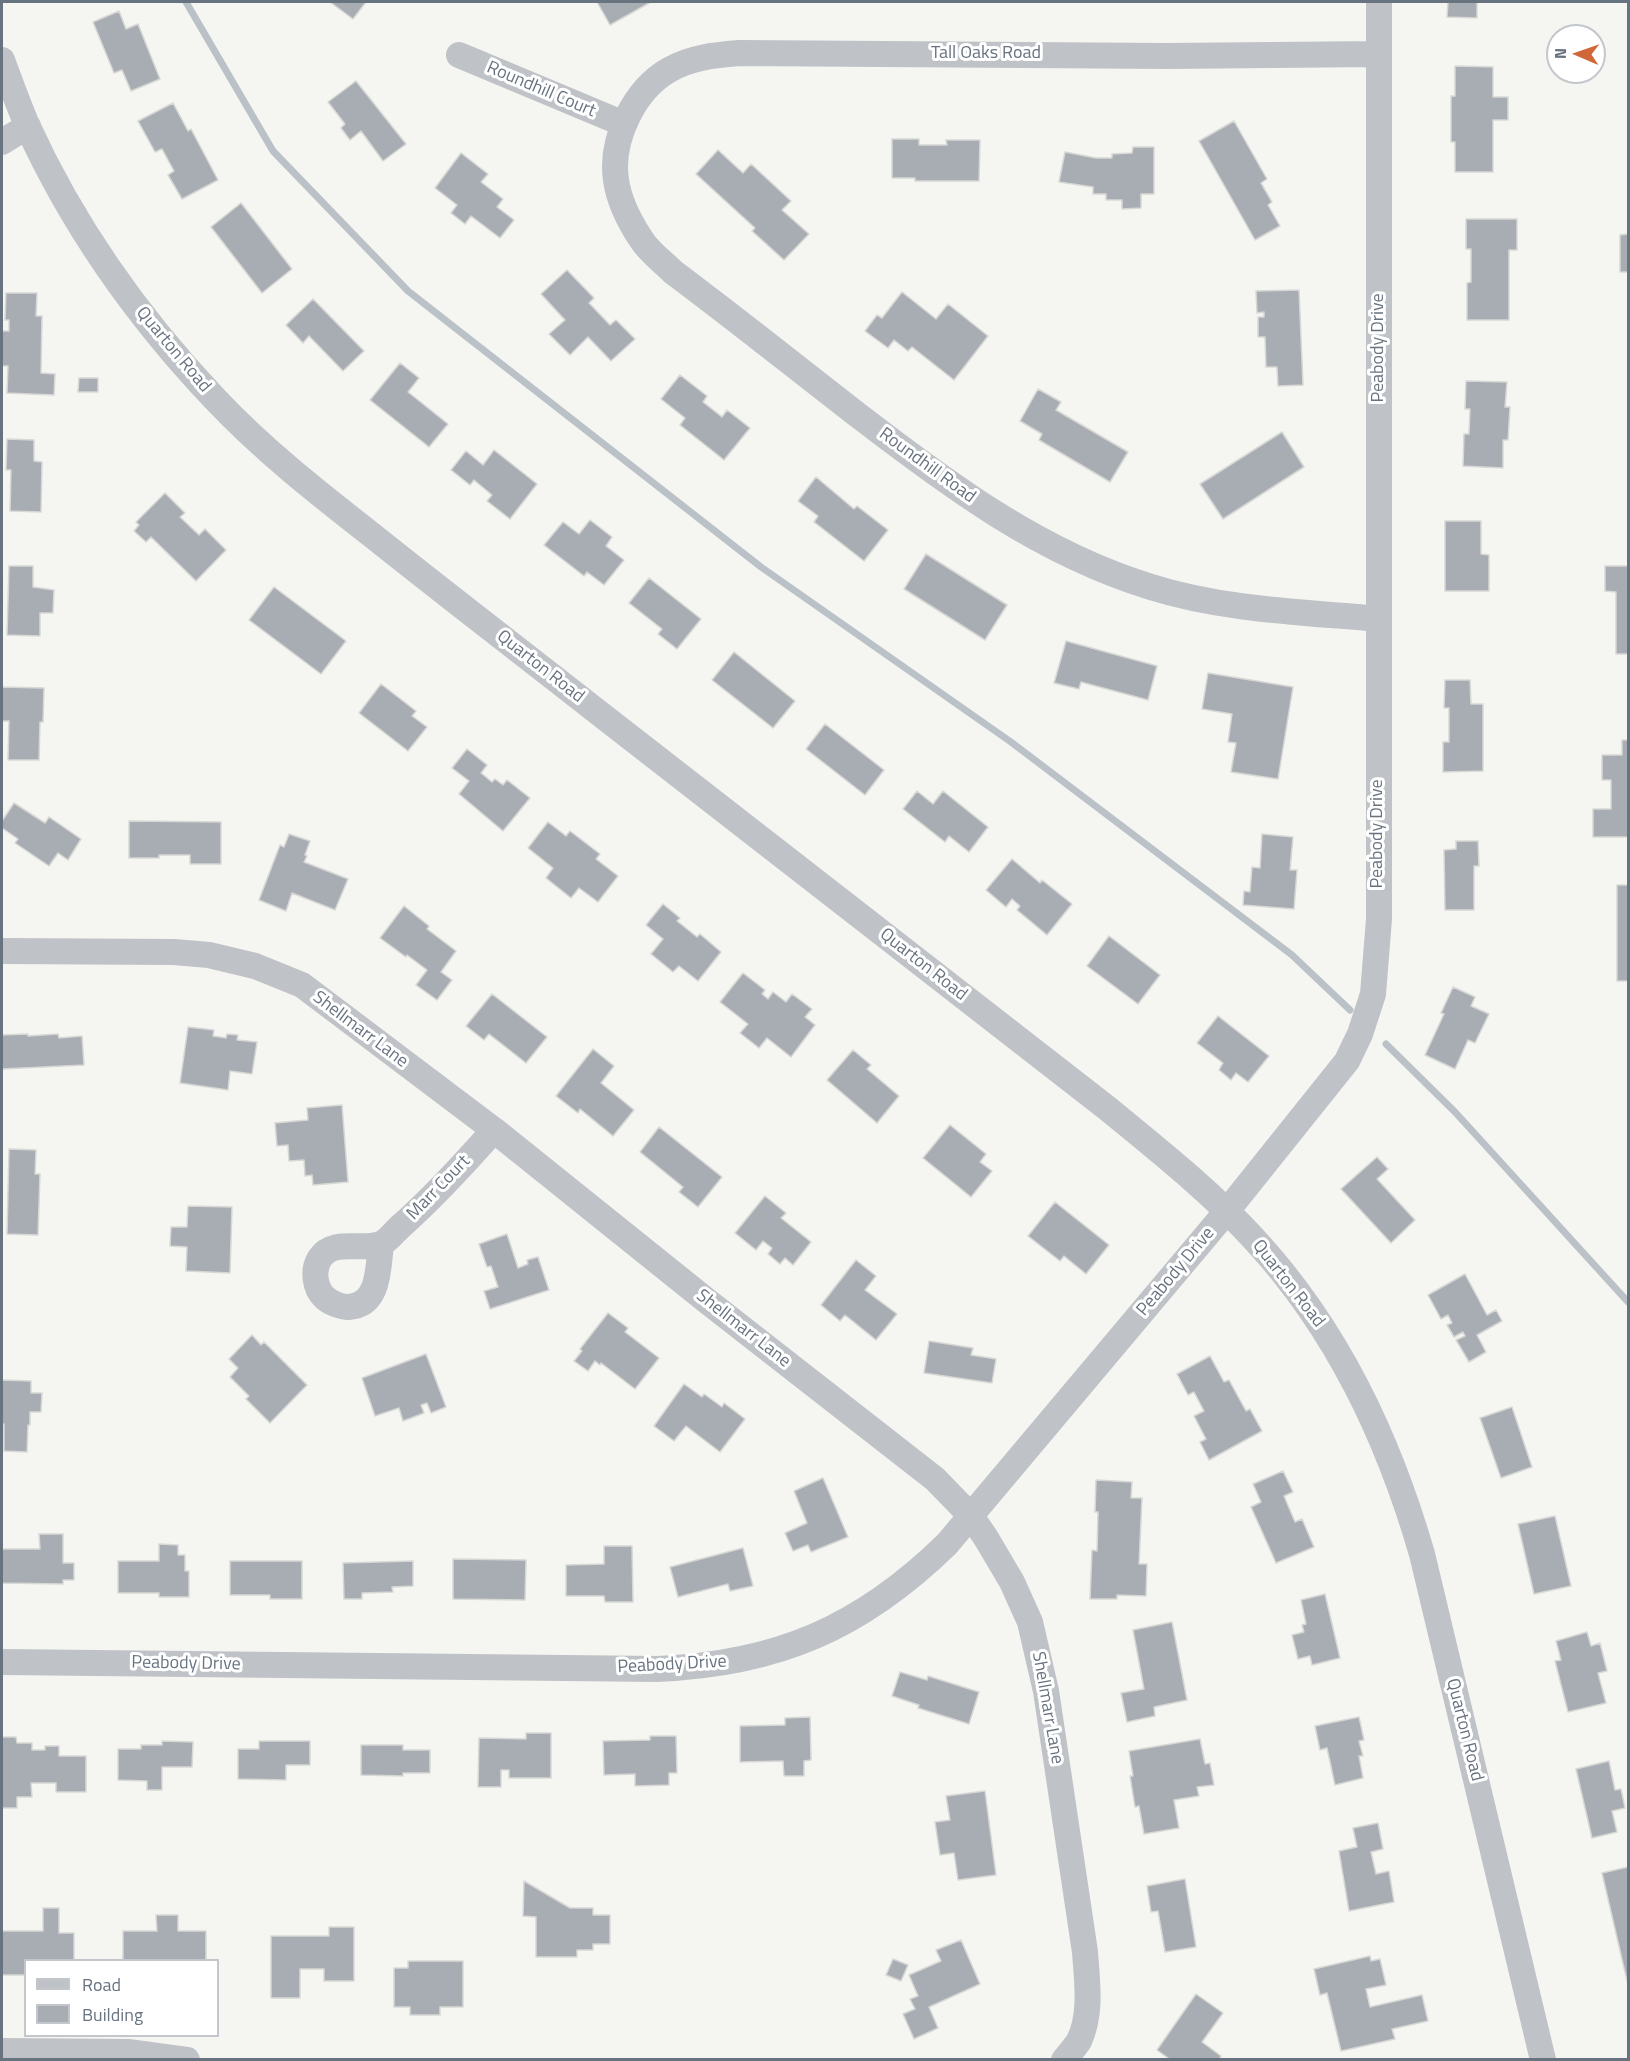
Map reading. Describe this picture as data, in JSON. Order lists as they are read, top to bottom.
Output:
{
  "streets": {
    "street": [
      "Tall Oaks Road",
      "Roundhill Court",
      "Peabody Drive",
      "Quarton Road",
      "Roundhill Road",
      "Shellmarr Lane",
      "Marr Court"
    ]
  },
  "crossings": [
    ["Tall Oaks Road", "Roundhill Court"],
    ["Tall Oaks Road", "Peabody Drive"],
    ["Tall Oaks Road", "Roundhill Road"],
    ["Roundhill Court", "Roundhill Road"],
    ["Peabody Drive", "Quarton Road"],
    ["Peabody Drive", "Roundhill Road"],
    ["Peabody Drive", "Shellmarr Lane"],
    ["Shellmarr Lane", "Marr Court"]
  ],
  "legend": ["Road", "Building"],
  "north": "left"
}
